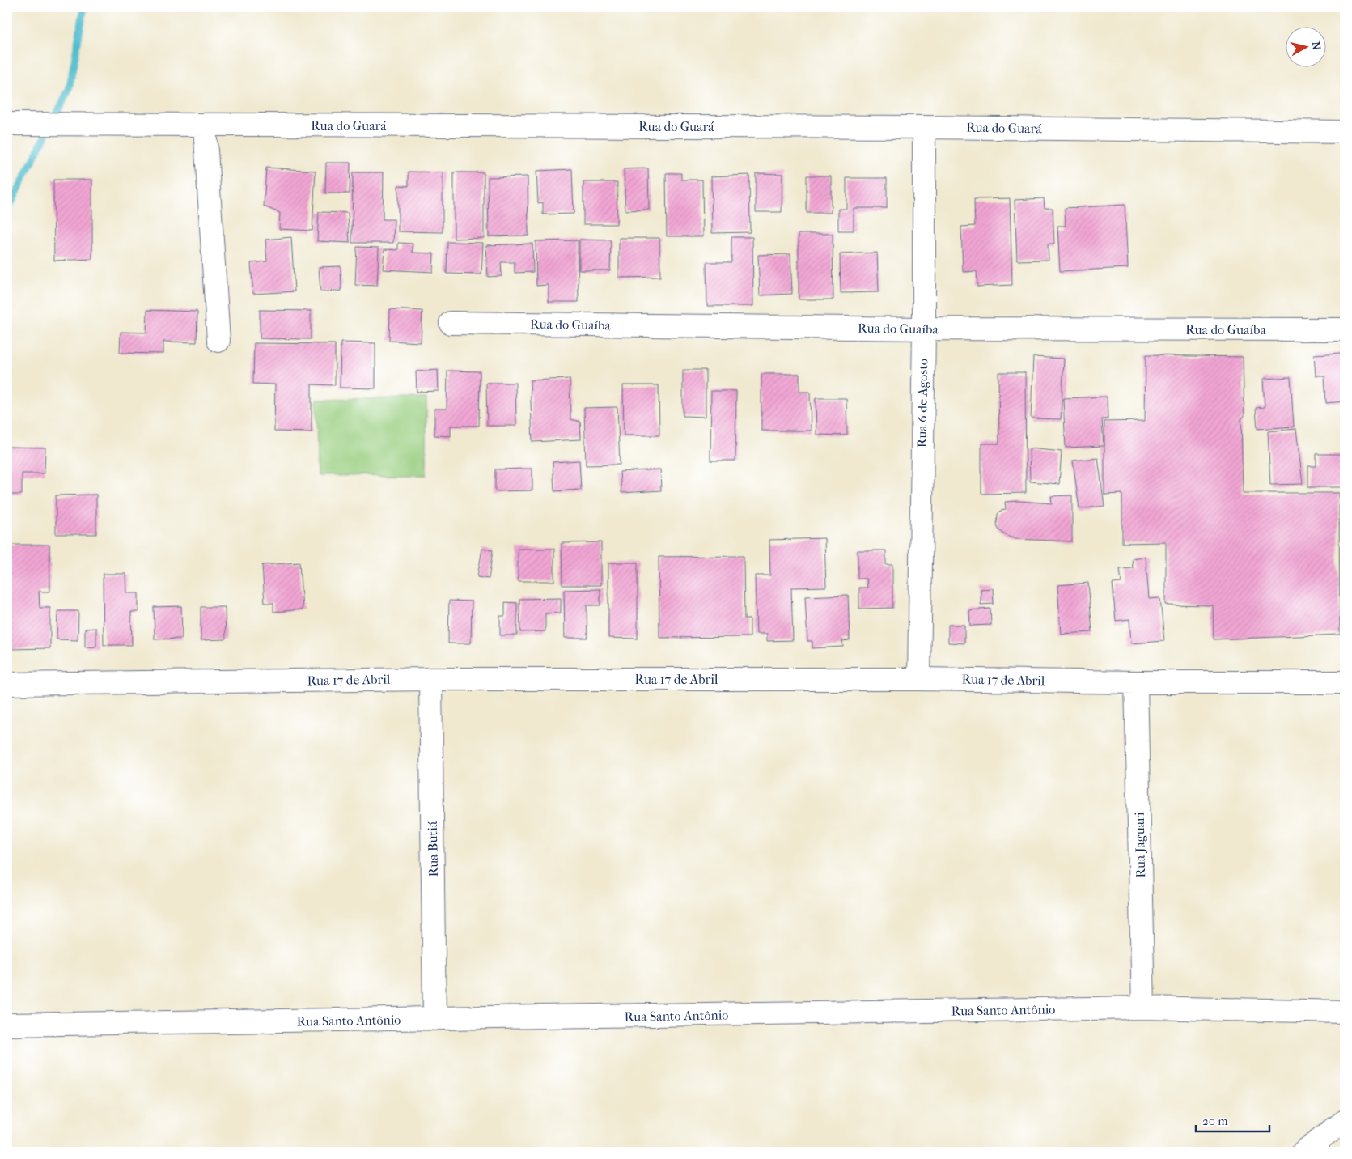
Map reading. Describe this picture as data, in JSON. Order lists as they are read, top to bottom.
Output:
{
  "streets": {
    "street": [
      "Rua do Guará",
      "Rua do Guaíba",
      "Rua 6 de Agosto",
      "Rua 17 de Abril",
      "Rua Jaguari",
      "Rua Butiá",
      "Rua Santo Antônio"
    ]
  },
  "crossings": [
    ["Rua do Guará", "Rua 6 de Agosto"],
    ["Rua do Guaíba", "Rua 6 de Agosto"],
    ["Rua 6 de Agosto", "Rua 17 de Abril"],
    ["Rua 17 de Abril", "Rua Jaguari"],
    ["Rua 17 de Abril", "Rua Butiá"],
    ["Rua Jaguari", "Rua Santo Antônio"],
    ["Rua Butiá", "Rua Santo Antônio"]
  ],
  "scale_bar": "20 m",
  "north": "right"
}
